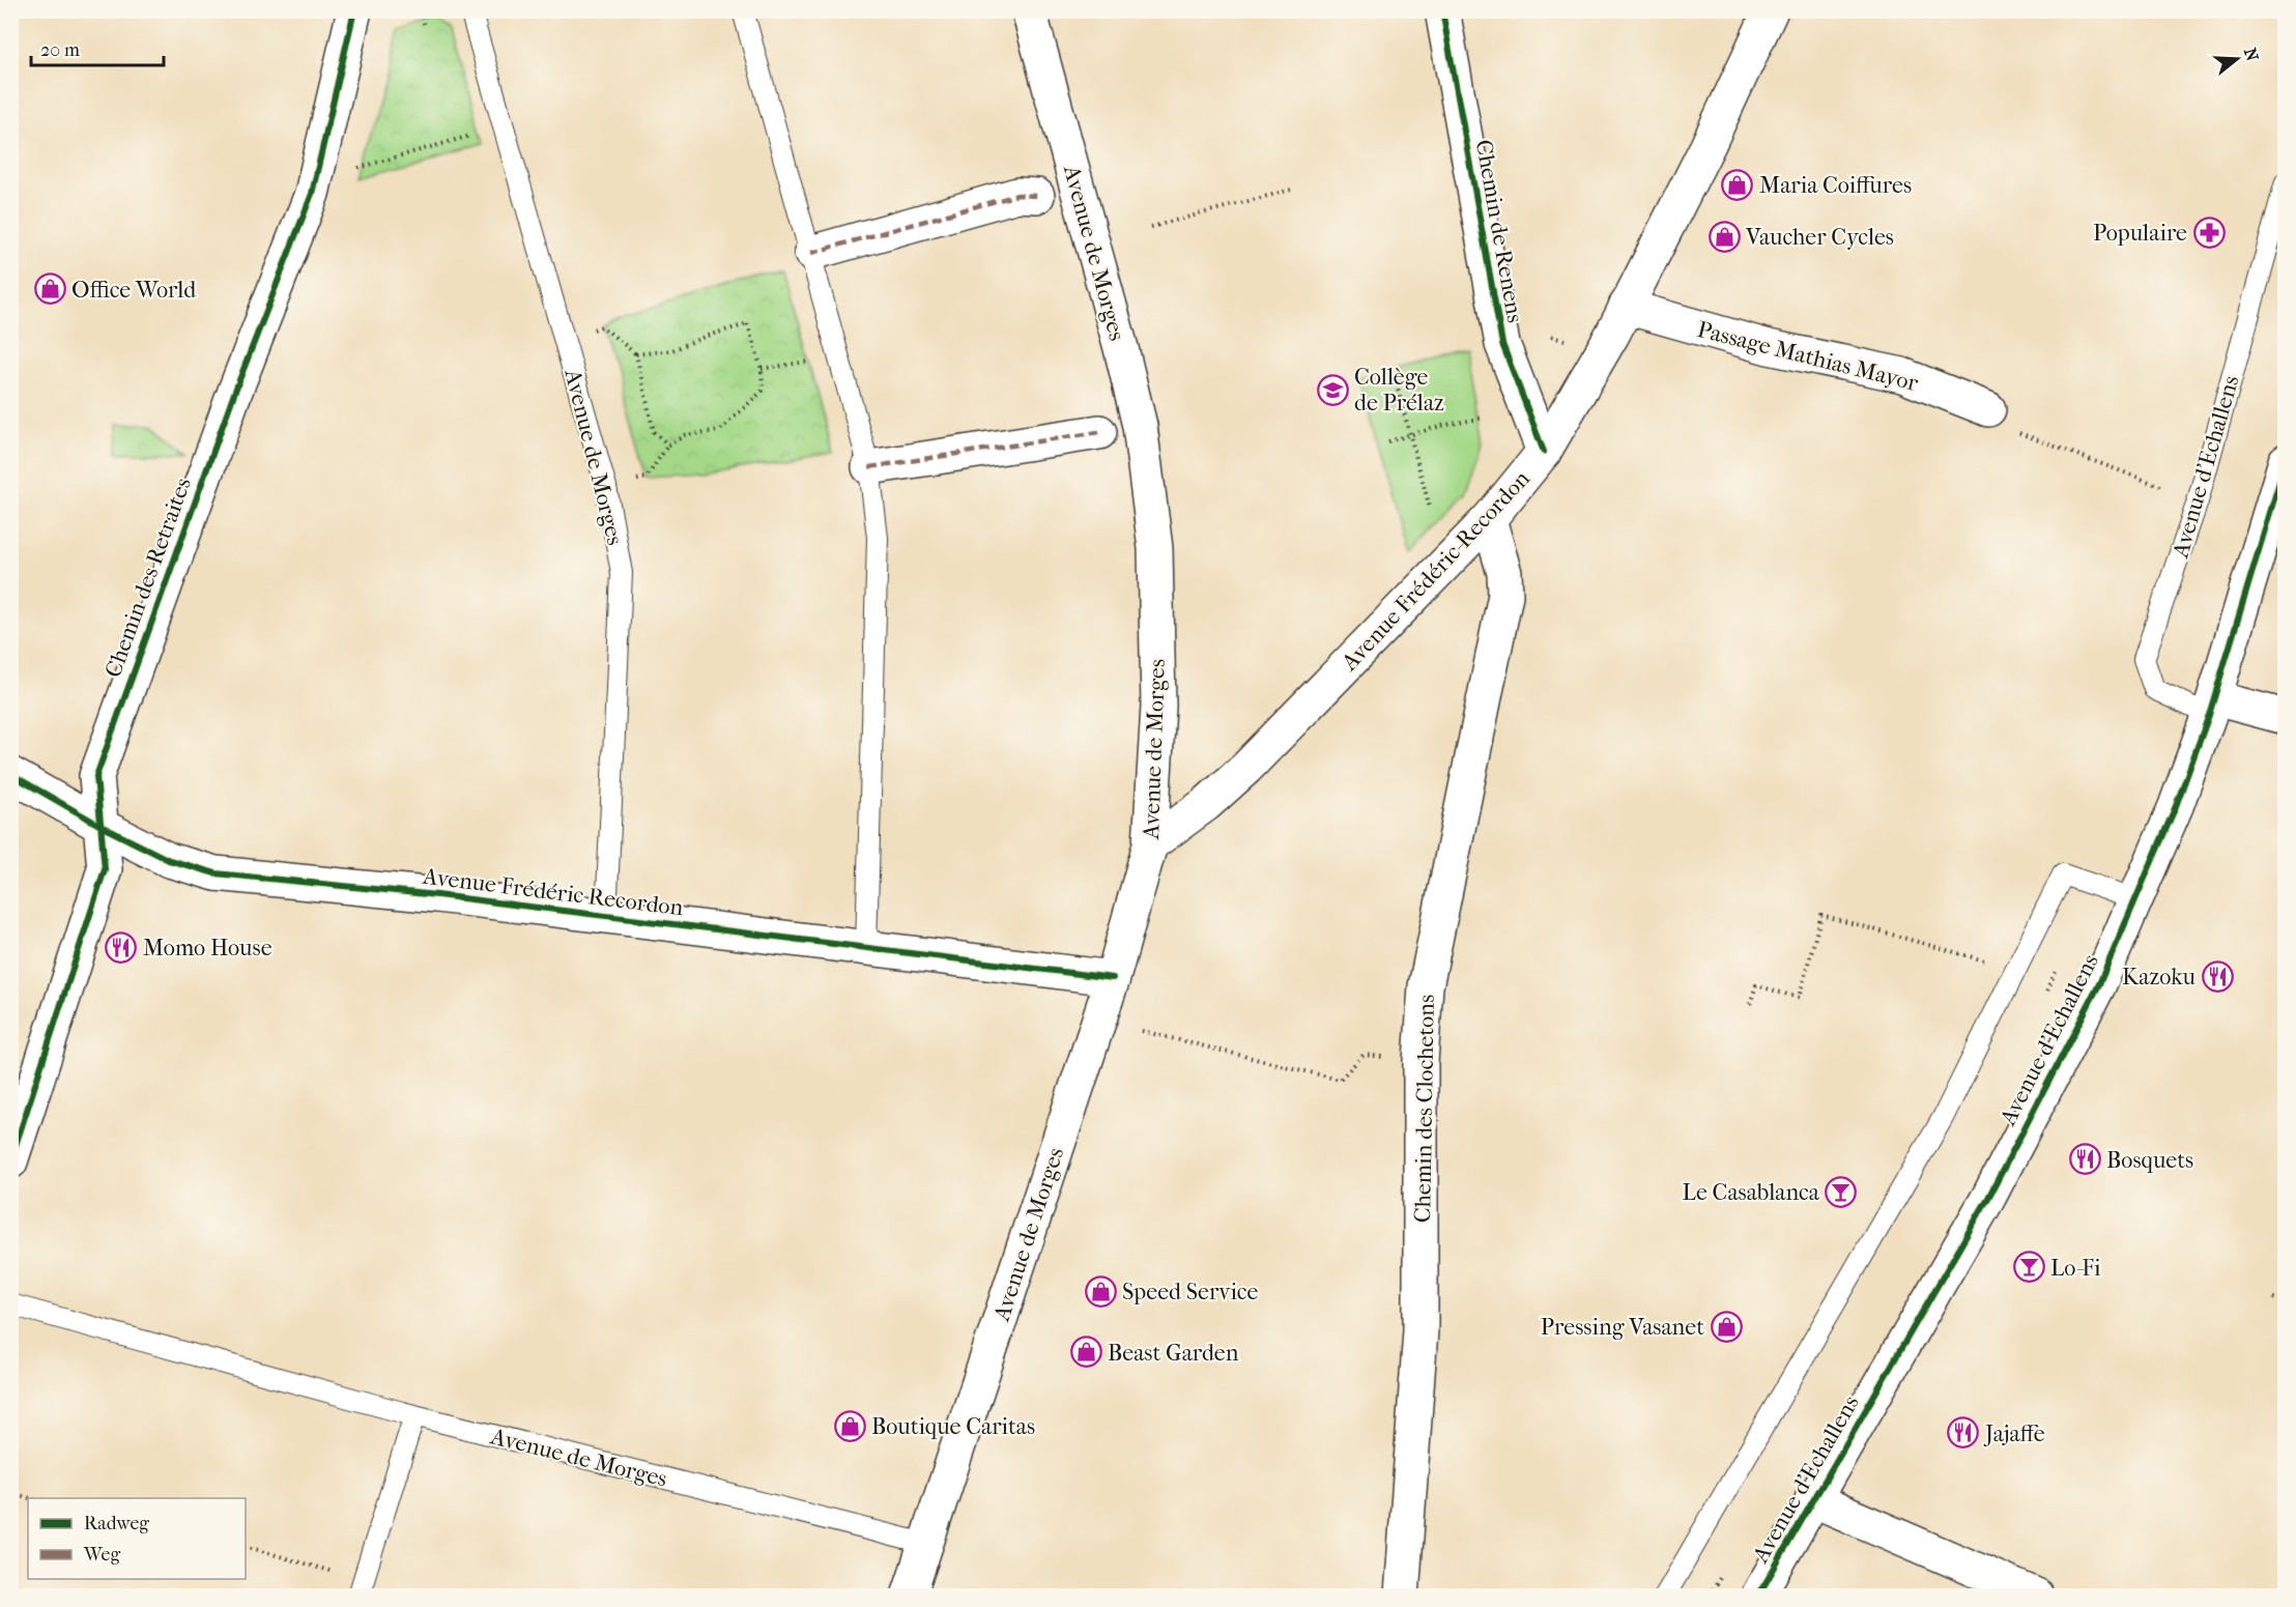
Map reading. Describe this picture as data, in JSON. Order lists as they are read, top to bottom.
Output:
{
  "streets": {
    "street": [
      "Chemin de Renens",
      "Avenue de Morges",
      "Passage Mathias Mayor",
      "Avenue d'Echallens",
      "Avenue Frédéric-Recordon",
      "Chemin des Retraites",
      "Avenue Frédéric Recordon",
      "Chemin des Clochetons"
    ]
  },
  "crossings": [
    ["Chemin de Renens", "Avenue Frédéric-Recordon"],
    ["Avenue de Morges", "Avenue Frédéric-Recordon"],
    ["Avenue de Morges", "Avenue Frédéric Recordon"],
    ["Passage Mathias Mayor", "Avenue Frédéric-Recordon"],
    ["Avenue Frédéric-Recordon", "Chemin des Clochetons"],
    ["Chemin des Retraites", "Avenue Frédéric Recordon"]
  ],
  "places": {
    "shop": [
      "Maria Coiffures",
      "Vaucher Cycles",
      "Office World",
      "Speed Service",
      "Pressing Vasanet",
      "Beast Garden",
      "Boutique Caritas"
    ],
    "pharmacy": ["Populaire"],
    "school or university": ["Collège de Prélaz"],
    "restaurant": [
      "Momo House",
      "Kazoku",
      "Bosquets",
      "Jajaffe"
    ],
    "bar": ["Le Casablanca", "Lo-Fi"]
  },
  "legend": ["Radweg", "Weg"],
  "scale_bar": "20 m",
  "north": "right"
}
